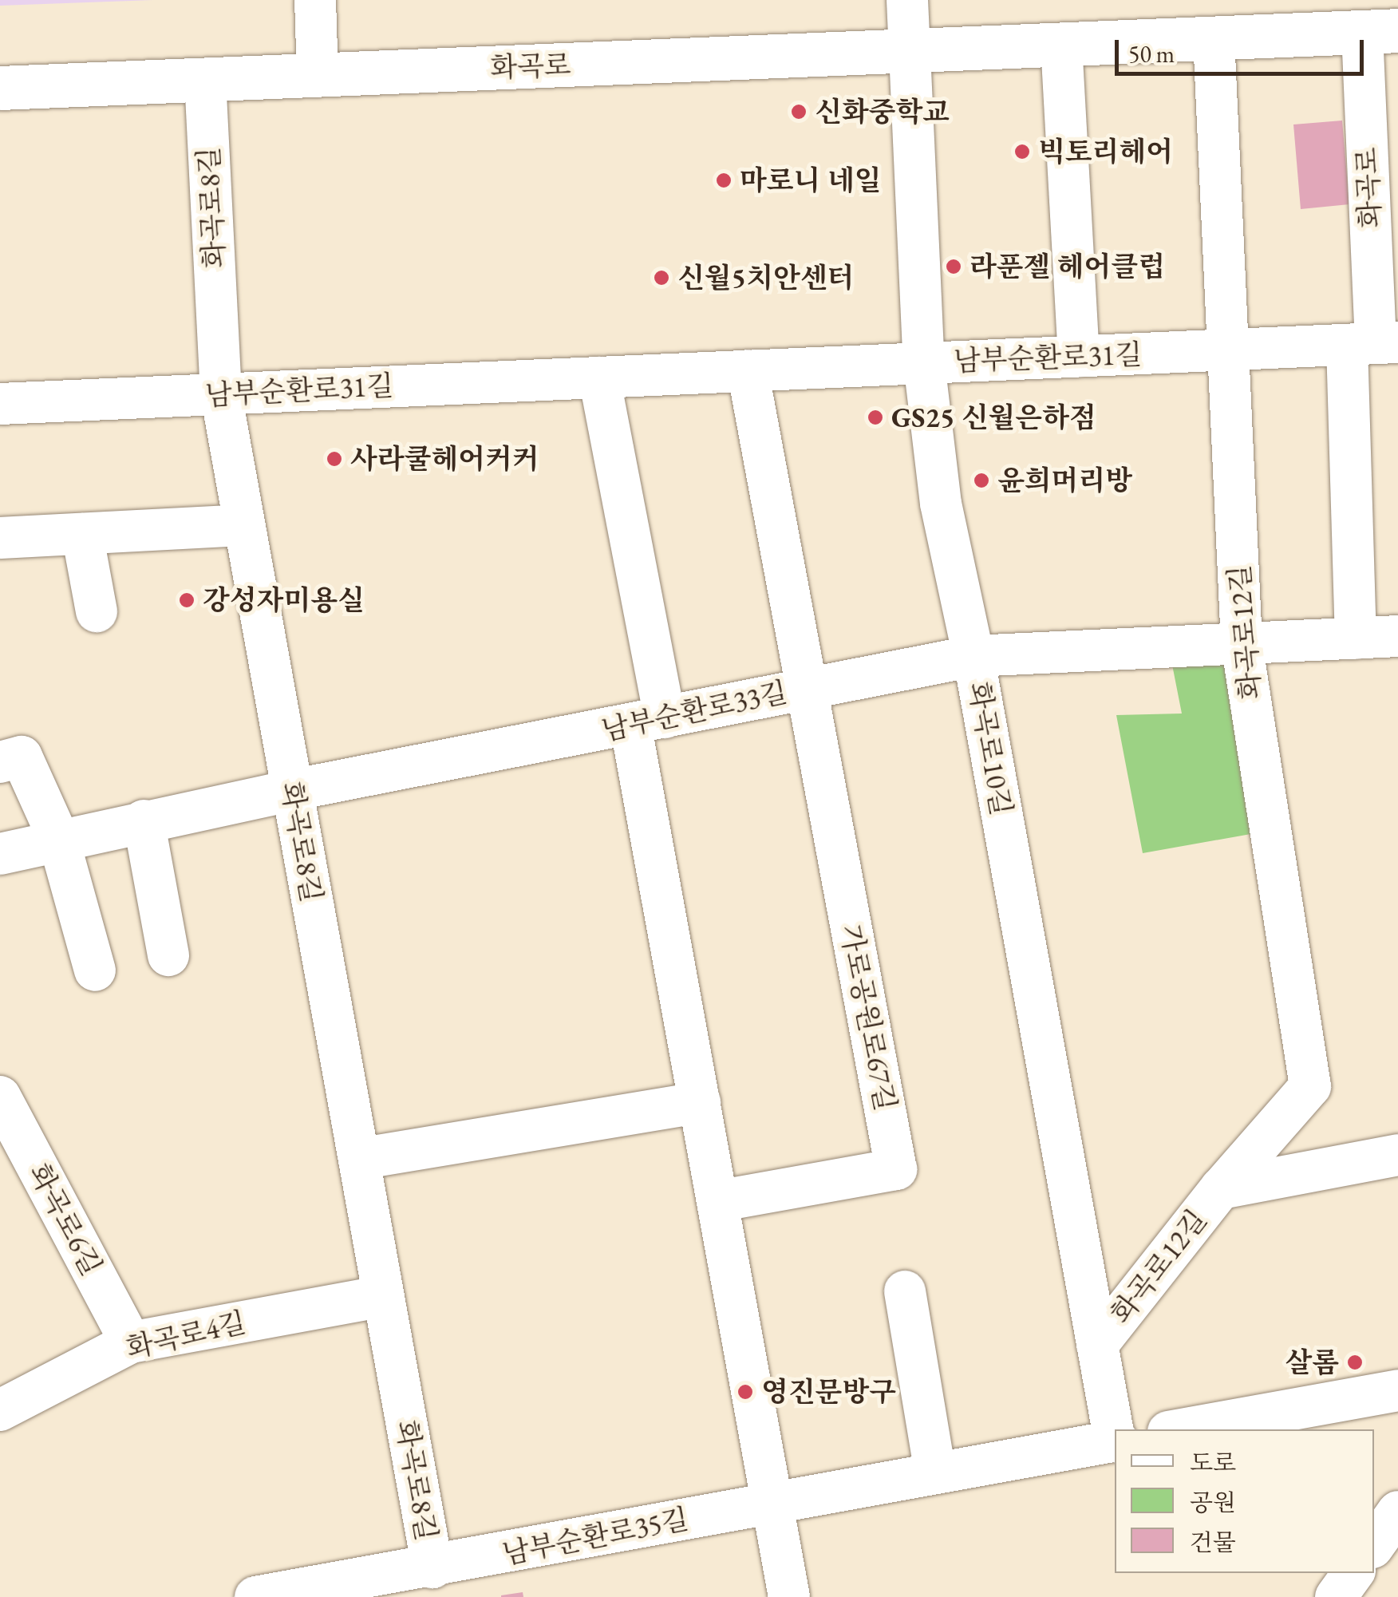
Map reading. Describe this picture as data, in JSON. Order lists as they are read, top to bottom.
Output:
{
  "streets": {
    "main road": ["화곡로"],
    "street": [
      "화곡로8길",
      "남부순환로31길",
      "화곡로12길",
      "남부순환로33길",
      "화곡로10길",
      "가로공원로67길",
      "화곡로6길",
      "화곡로4길",
      "남부순환로35길"
    ]
  },
  "crossings": [
    ["화곡로", "화곡로8길"],
    ["화곡로", "남부순환로31길"],
    ["화곡로", "화곡로12길"],
    ["화곡로", "화곡로10길"],
    ["화곡로8길", "남부순환로31길"],
    ["화곡로8길", "남부순환로33길"],
    ["화곡로8길", "화곡로4길"],
    ["화곡로8길", "남부순환로35길"],
    ["남부순환로31길", "화곡로12길"],
    ["남부순환로31길", "화곡로10길"],
    ["화곡로12길", "남부순환로33길"],
    ["화곡로12길", "화곡로10길"],
    ["남부순환로33길", "화곡로10길"],
    ["남부순환로33길", "가로공원로67길"],
    ["화곡로6길", "화곡로4길"]
  ],
  "places": [
    "신화중학교",
    "빅토리헤어",
    "마로니 네일",
    "라푼젤 헤어클럽",
    "신월5치안센터",
    "GS25 신월은하점",
    "사라쿨헤어커커",
    "윤희머리방",
    "강성자미용실",
    "살롬",
    "영진문방구"
  ],
  "legend": ["도로", "공원", "건물"],
  "scale_bar": "50 m"
}
